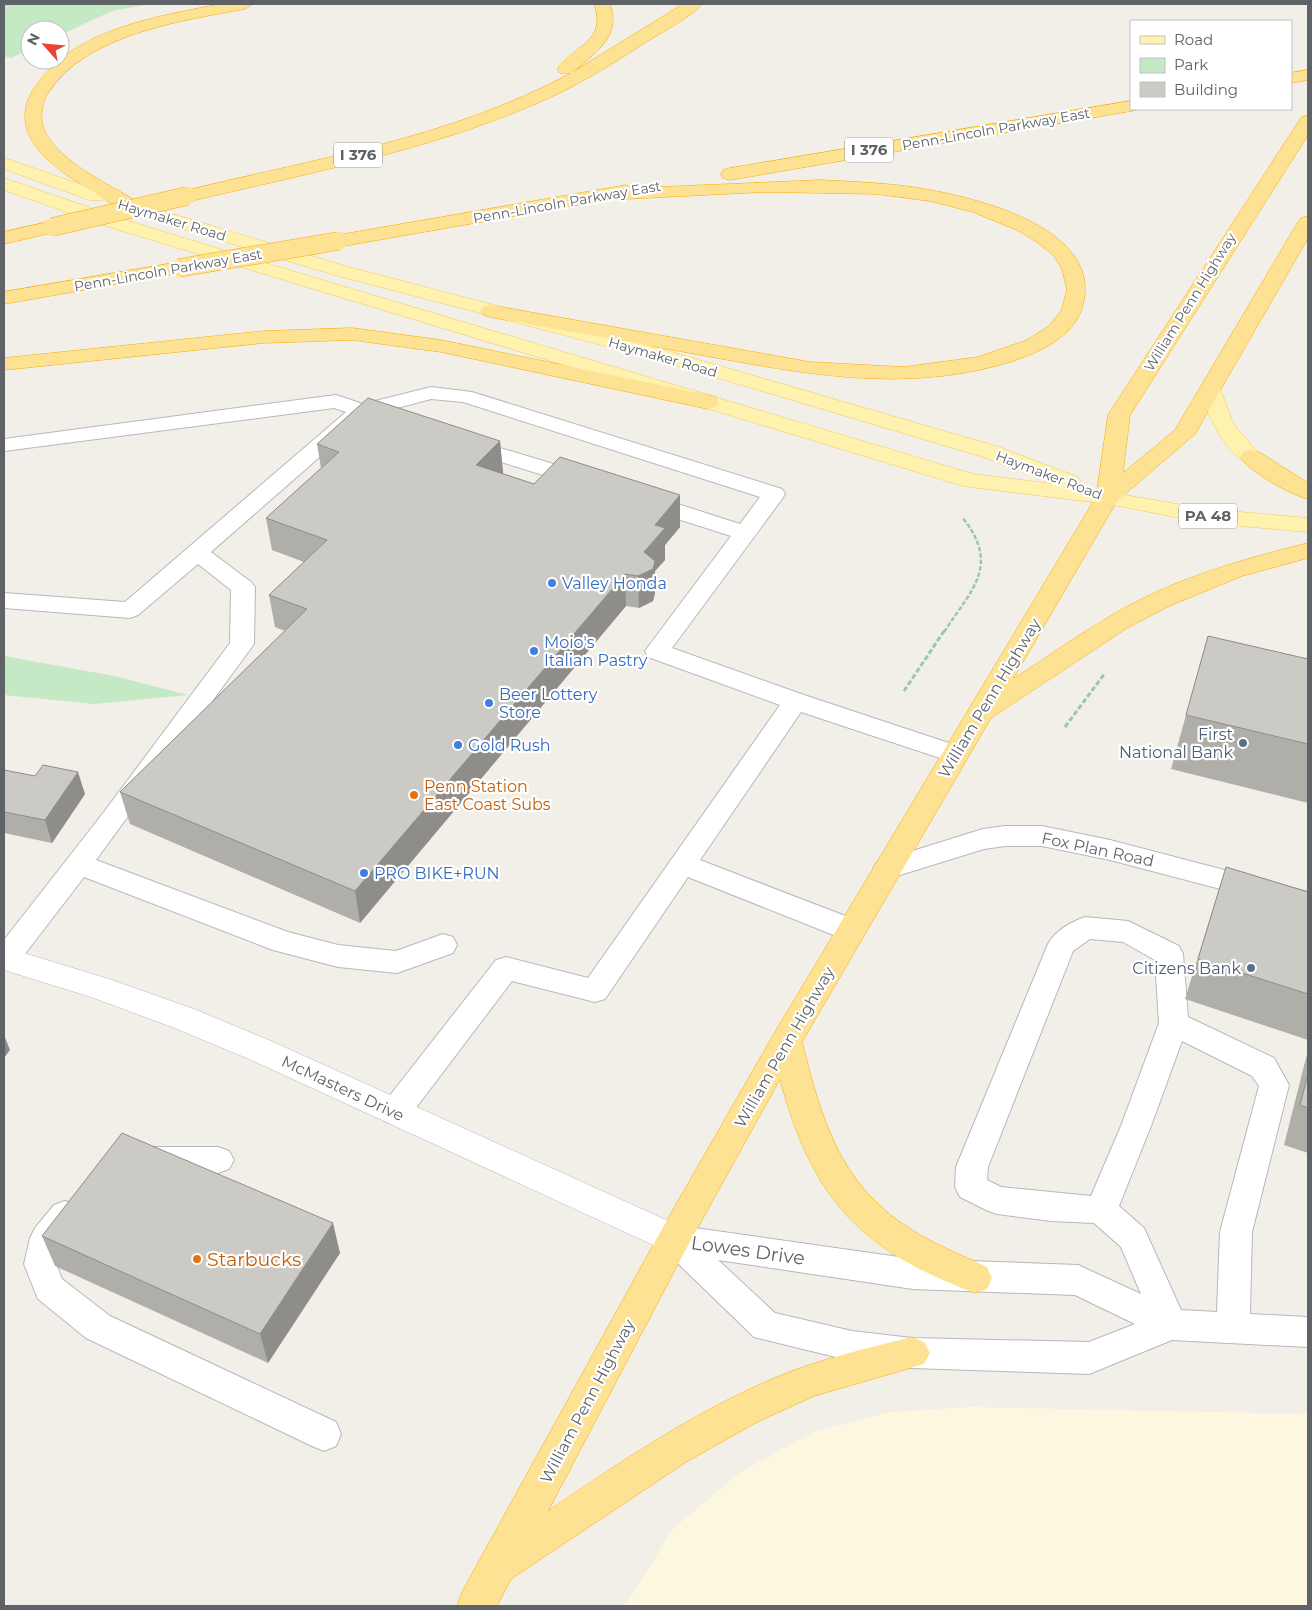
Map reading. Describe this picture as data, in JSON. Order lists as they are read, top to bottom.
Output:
{
  "streets": {
    "highway": ["Penn-Lincoln Parkway East", "I 376", "William Penn Highway"],
    "main road": ["Haymaker Road", "PA 48"],
    "street": ["McMasters Drive"],
    "lane": ["Fox Plan Road", "Lowes Drive"]
  },
  "crossings": [
    ["Haymaker Road", "William Penn Highway"],
    ["Haymaker Road", "PA 48"],
    ["William Penn Highway", "PA 48"],
    ["William Penn Highway", "Fox Plan Road"],
    ["William Penn Highway", "McMasters Drive"],
    ["William Penn Highway", "Lowes Drive"],
    ["McMasters Drive", "Lowes Drive"]
  ],
  "places": [
    "Valley Honda",
    "Moio's Italian Pastry",
    "Beer Lottery Store",
    "First National Bank",
    "Gold Rush",
    "Penn Station East Coast Subs",
    "PRO BIKE+RUN",
    "Citizens Bank",
    "Starbucks"
  ],
  "legend": ["Road", "Park", "Building"],
  "north": "top left"
}
